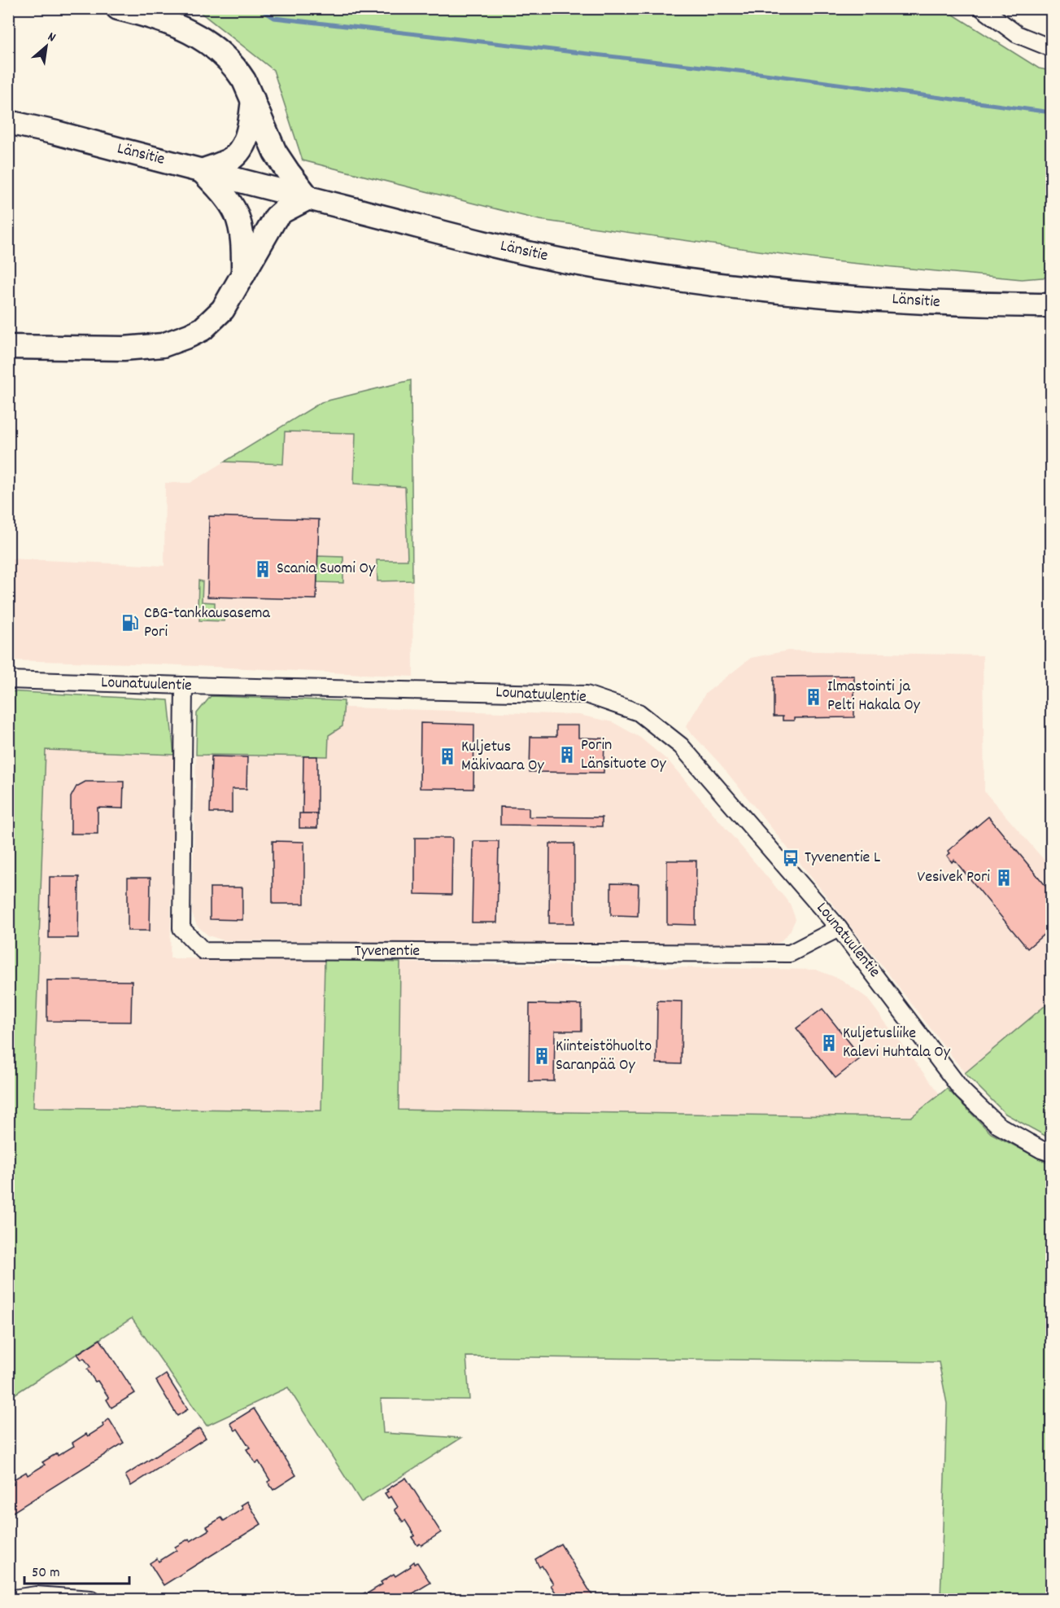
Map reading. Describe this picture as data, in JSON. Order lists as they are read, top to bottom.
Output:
{
  "streets": {
    "highway": ["Länsitie"],
    "street": ["Lounatuulentie", "Tyvenentie"]
  },
  "crossings": [
    ["Lounatuulentie", "Tyvenentie"]
  ],
  "places": {
    "building": [
      "Scania Suomi Oy",
      "Ilmastointi ja Pelti Hakala Oy",
      "Porin Länsituote Oy",
      "Kuljetus Mäkivaara Oy",
      "Vesivek Pori",
      "Kuljetusliike Kalevi Huhtala Oy",
      "Kiinteistöhuolto Saranpää Oy"
    ],
    "fuel station": ["CBG-tankkausasema Pori"],
    "bus stop": ["Tyvenentie L"]
  },
  "scale_bar": "50 m",
  "north": "top right"
}
